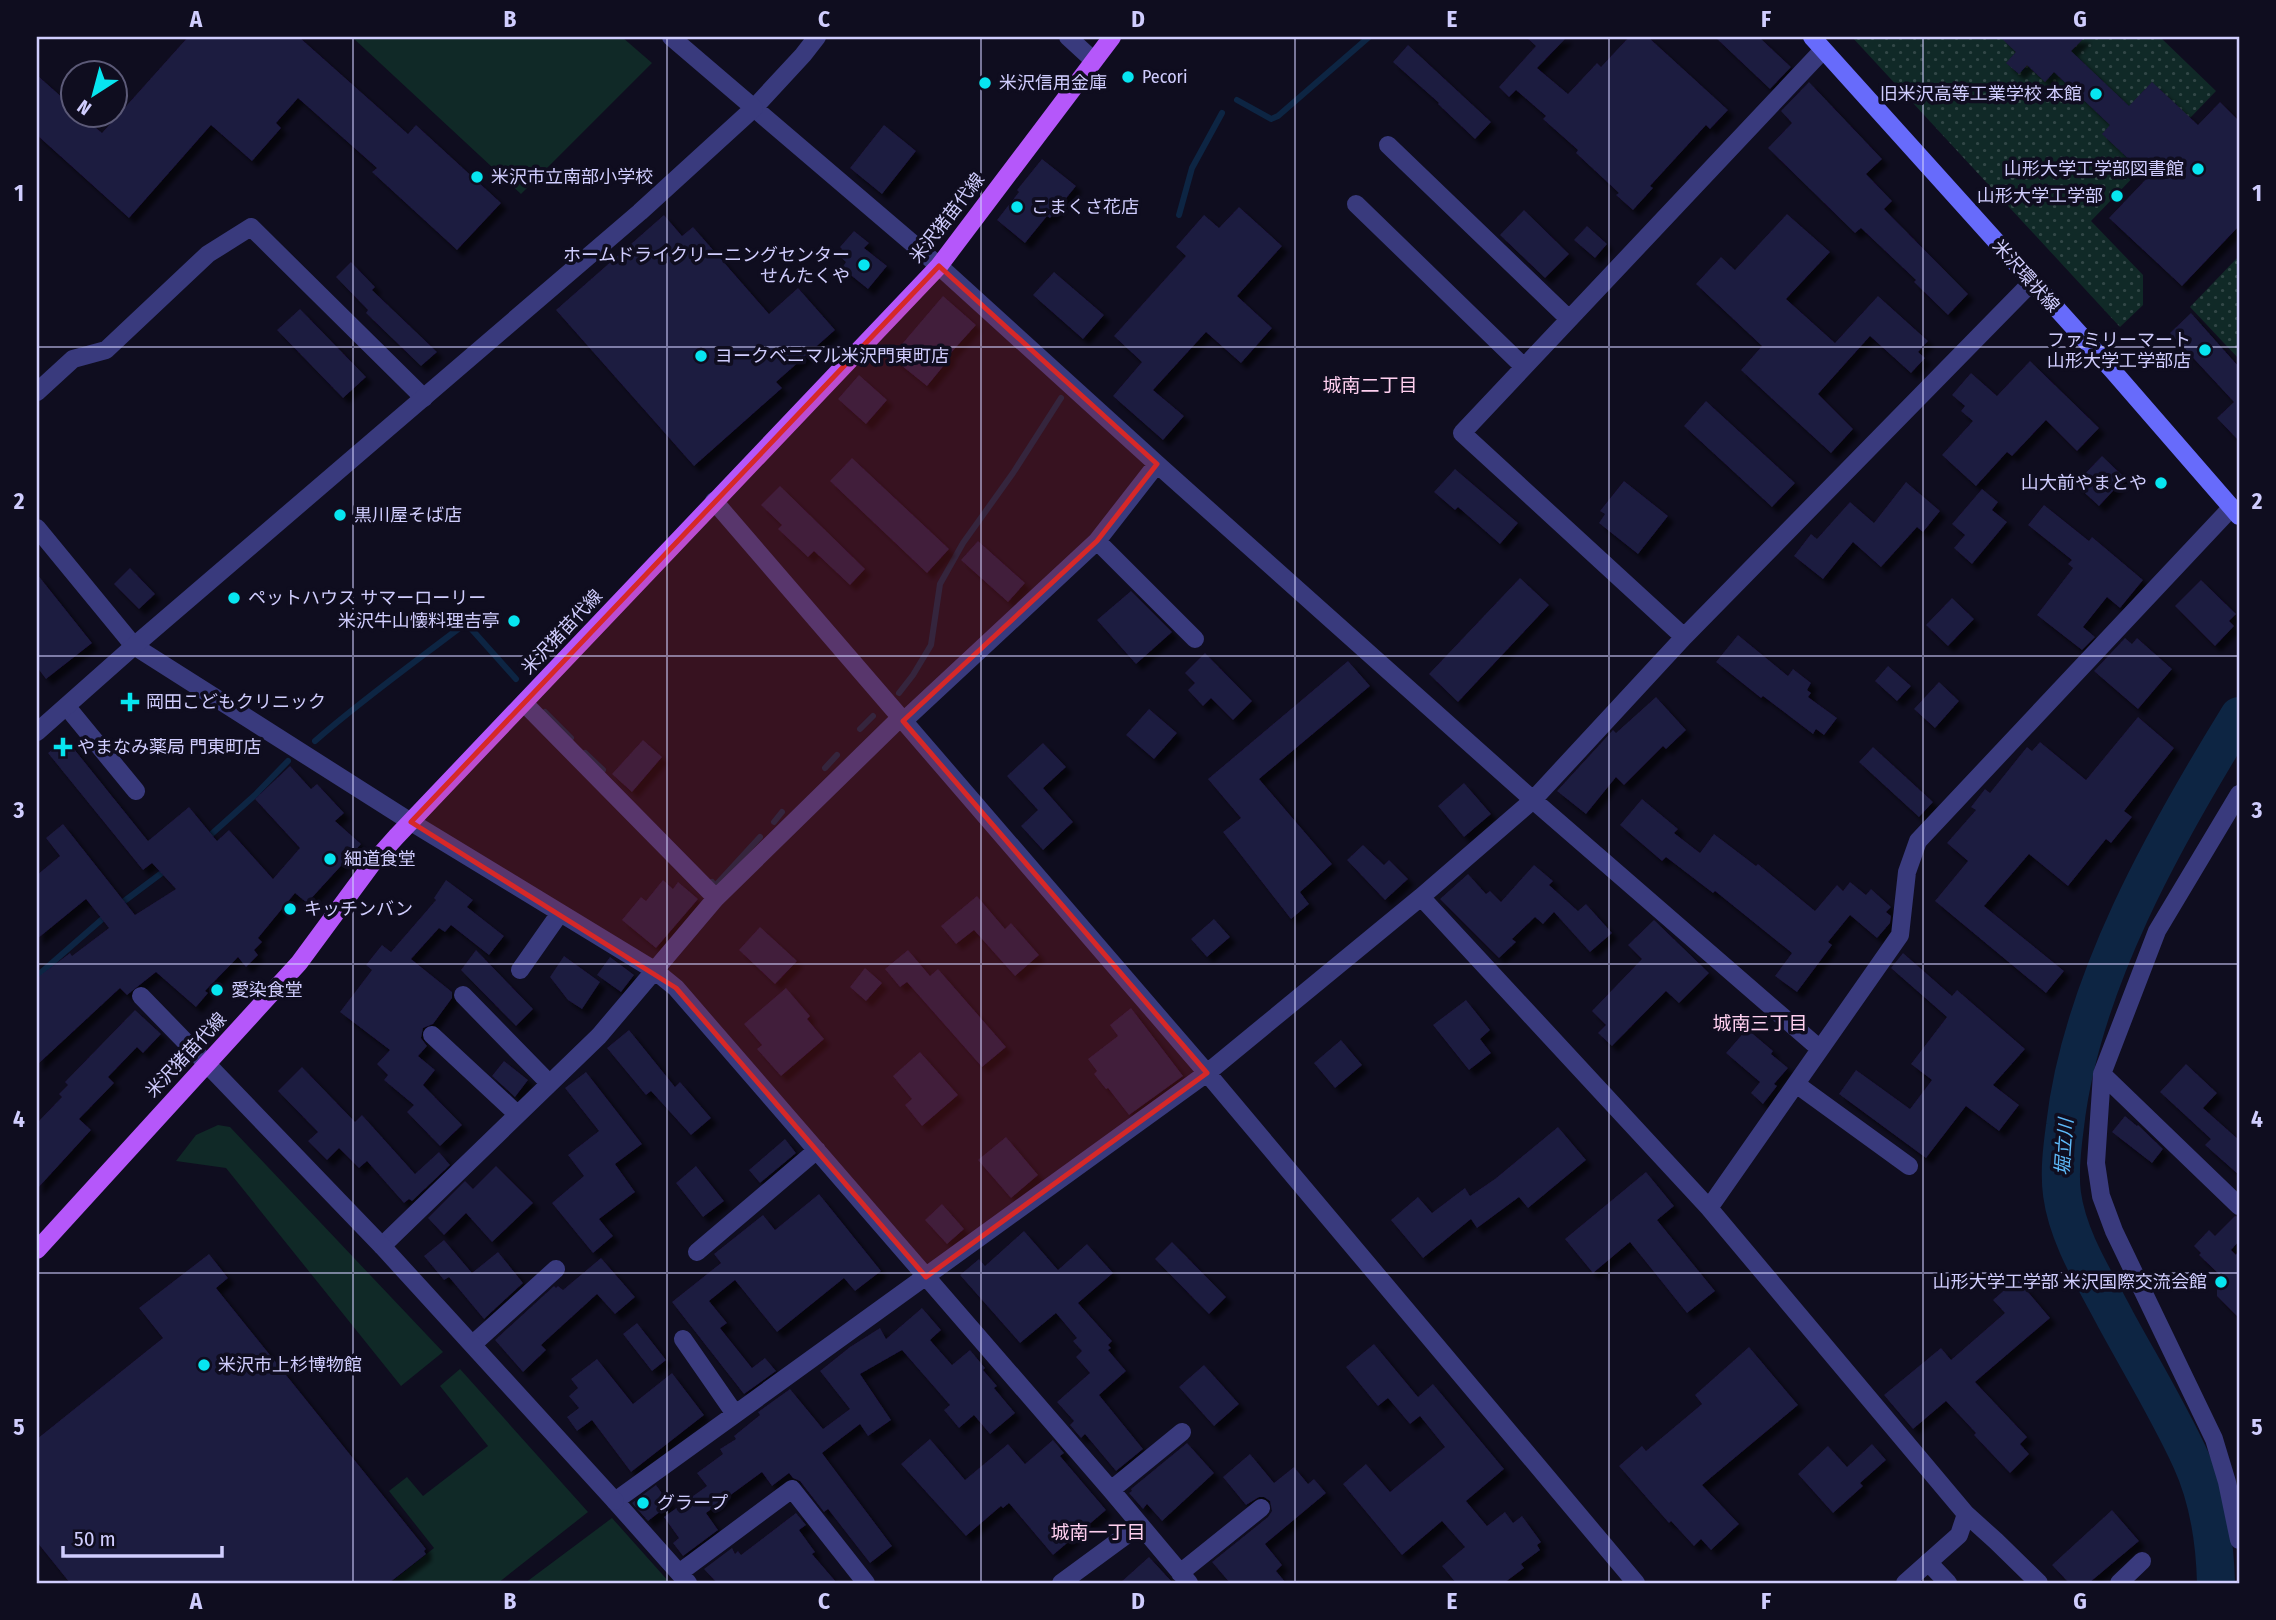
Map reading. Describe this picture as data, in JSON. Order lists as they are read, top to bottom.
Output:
{
  "streets": {
    "main road": ["米沢猪苗代線", "米沢環状線"]
  },
  "districts": ["城南二丁目", "城南三丁目", "城南一丁目"],
  "water": ["堀立川"],
  "places": {
    "other": [
      "Pecori",
      "米沢信用金庫",
      "旧米沢高等工業学校 本館",
      "山形大学工学部図書館",
      "米沢市立南部小学校",
      "山形大学工学部",
      "こまくさ花店",
      "ホームドライクリーニングセンター せんたくや",
      "ファミリーマート 山形大学工学部店",
      "ヨークベニマル米沢門東町店",
      "山大前やまとや",
      "黒川屋そば店",
      "ペットハウス サマーローリー",
      "米沢牛山懐料理吉亭",
      "細道食堂",
      "キッチンバン",
      "愛染食堂",
      "山形大学工学部 米沢国際交流会館",
      "米沢市上杉博物館",
      "グラープ"
    ],
    "health": ["岡田こどもクリニック", "やまなみ薬局 門東町店"]
  },
  "scale_bar": "50 m",
  "north": "bottom left",
  "grid": {
    "columns": [
      "A",
      "B",
      "C",
      "D",
      "E",
      "F",
      "G"
    ],
    "rows": [
      "1",
      "2",
      "3",
      "4",
      "5"
    ]
  }
}
